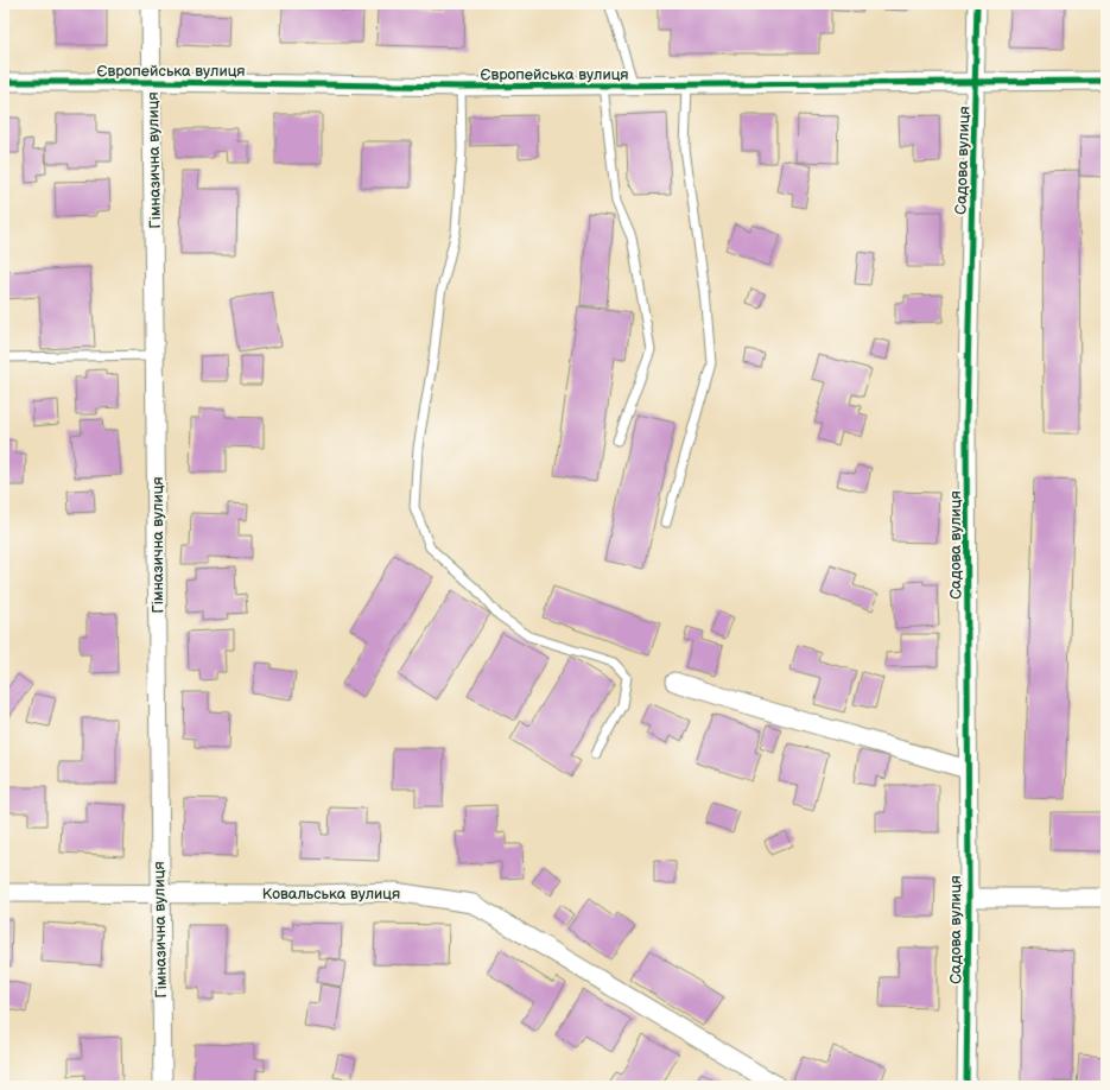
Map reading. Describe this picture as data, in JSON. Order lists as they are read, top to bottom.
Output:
{
  "streets": {
    "street": [
      "Європейська вулиця",
      "Гімназична вулиця",
      "Садова вулиця",
      "Ковальська вулиця"
    ]
  },
  "crossings": [
    ["Європейська вулиця", "Гімназична вулиця"],
    ["Європейська вулиця", "Садова вулиця"],
    ["Гімназична вулиця", "Ковальська вулиця"]
  ]
}
